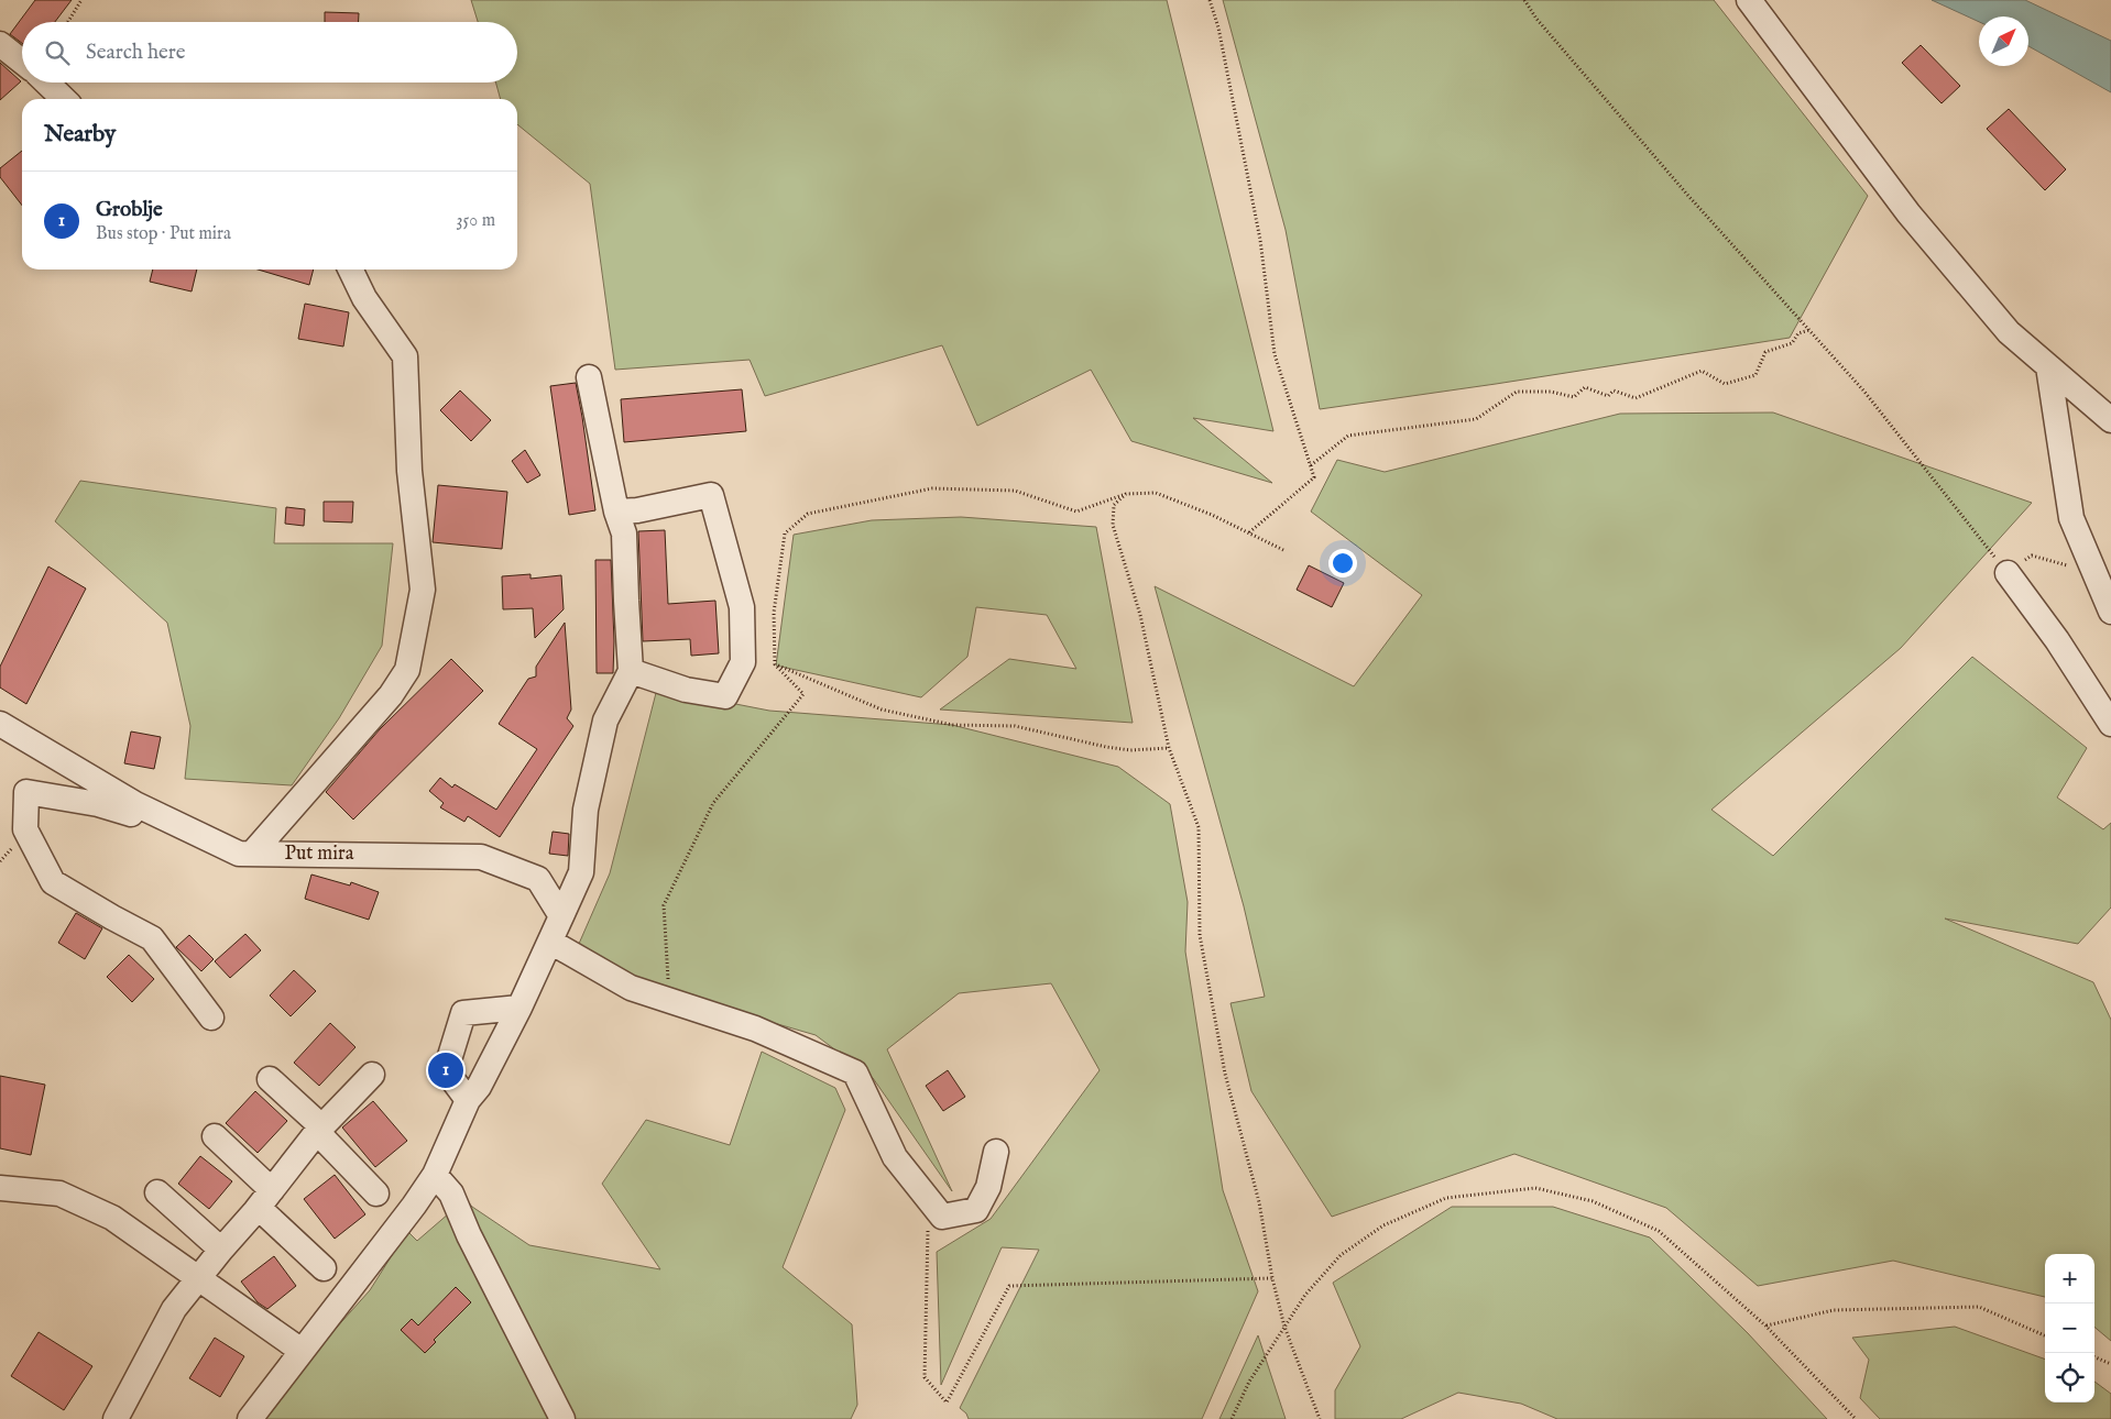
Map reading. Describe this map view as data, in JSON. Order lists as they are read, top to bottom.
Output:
{
  "streets": {
    "street": ["Put mira"]
  },
  "north": "top right",
  "page": {
    "search": "Search here",
    "heading": "Nearby",
    "list": [
      {
        "mark": "1",
        "name": "Groblje",
        "note": "Bus stop · Put mira",
        "value": "350 m"
      }
    ],
    "pins": "1",
    "map_buttons": ["+", "−"]
  }
}
